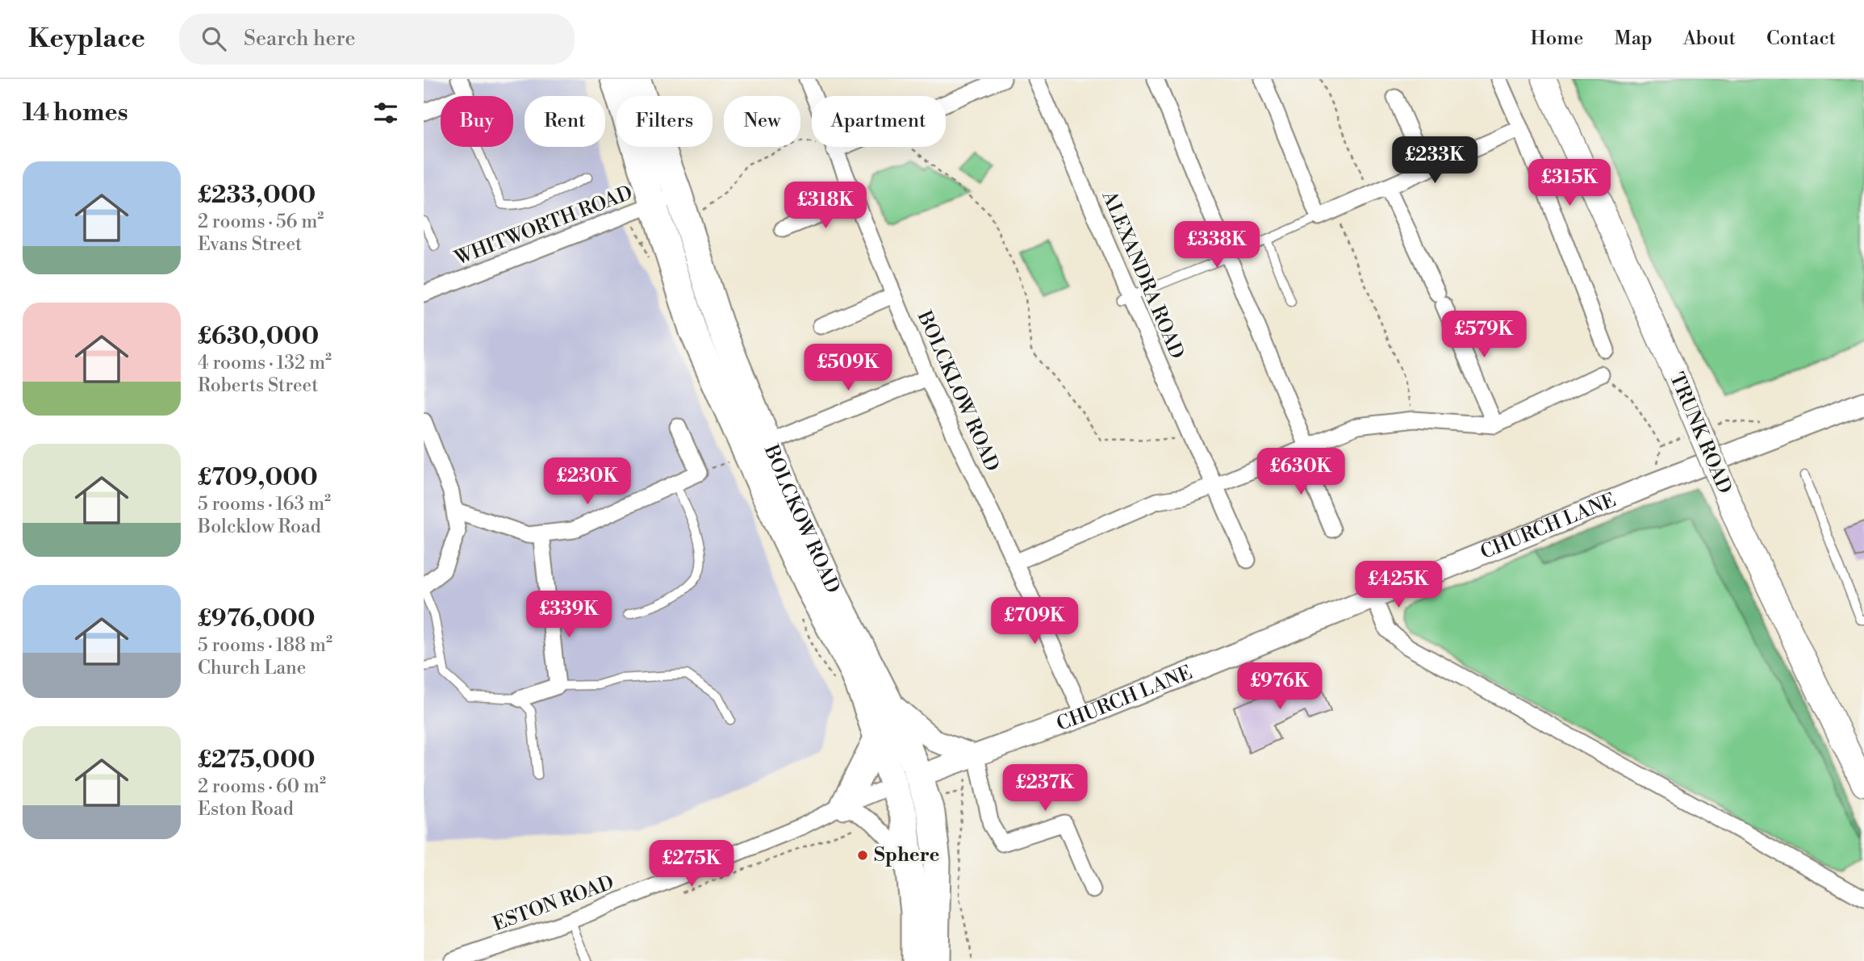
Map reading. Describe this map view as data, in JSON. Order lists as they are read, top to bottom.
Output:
{
  "streets": {
    "highway": ["BOLCKOW ROAD"],
    "main road": ["TRUNK ROAD"],
    "street": [
      "WHITWORTH ROAD",
      "ALEXANDRA ROAD",
      "BOLCKLOW ROAD",
      "CHURCH LANE",
      "ESTON ROAD"
    ]
  },
  "crossings": [
    ["WHITWORTH ROAD", "BOLCKOW ROAD"],
    ["BOLCKLOW ROAD", "CHURCH LANE"],
    ["BOLCKOW ROAD", "CHURCH LANE"],
    ["BOLCKOW ROAD", "ESTON ROAD"],
    ["CHURCH LANE", "ESTON ROAD"]
  ],
  "places": ["Sphere"],
  "page": {
    "header": "Keyplace",
    "search": "Search here",
    "nav": [
      "Home",
      "Map",
      "About",
      "Contact"
    ],
    "heading": "14 homes",
    "chip": [
      "Buy",
      "Rent",
      "Filters",
      "New",
      "Apartment"
    ],
    "price": [
      "£233K",
      "£315K",
      "£318K",
      "£338K",
      "£579K",
      "£509K",
      "£630K",
      "£230K",
      "£425K",
      "£339K",
      "£709K",
      "£976K",
      "£237K",
      "£275K"
    ],
    "list": [
      {
        "name": "£233,000",
        "note": "2 rooms · 56 m² · Evans Street"
      },
      {
        "name": "£630,000",
        "note": "4 rooms · 132 m² · Roberts Street"
      },
      {
        "name": "£709,000",
        "note": "5 rooms · 163 m² · Bolcklow Road"
      },
      {
        "name": "£976,000",
        "note": "5 rooms · 188 m² · Church Lane"
      },
      {
        "name": "£275,000",
        "note": "2 rooms · 60 m² · Eston Road"
      }
    ]
  }
}
